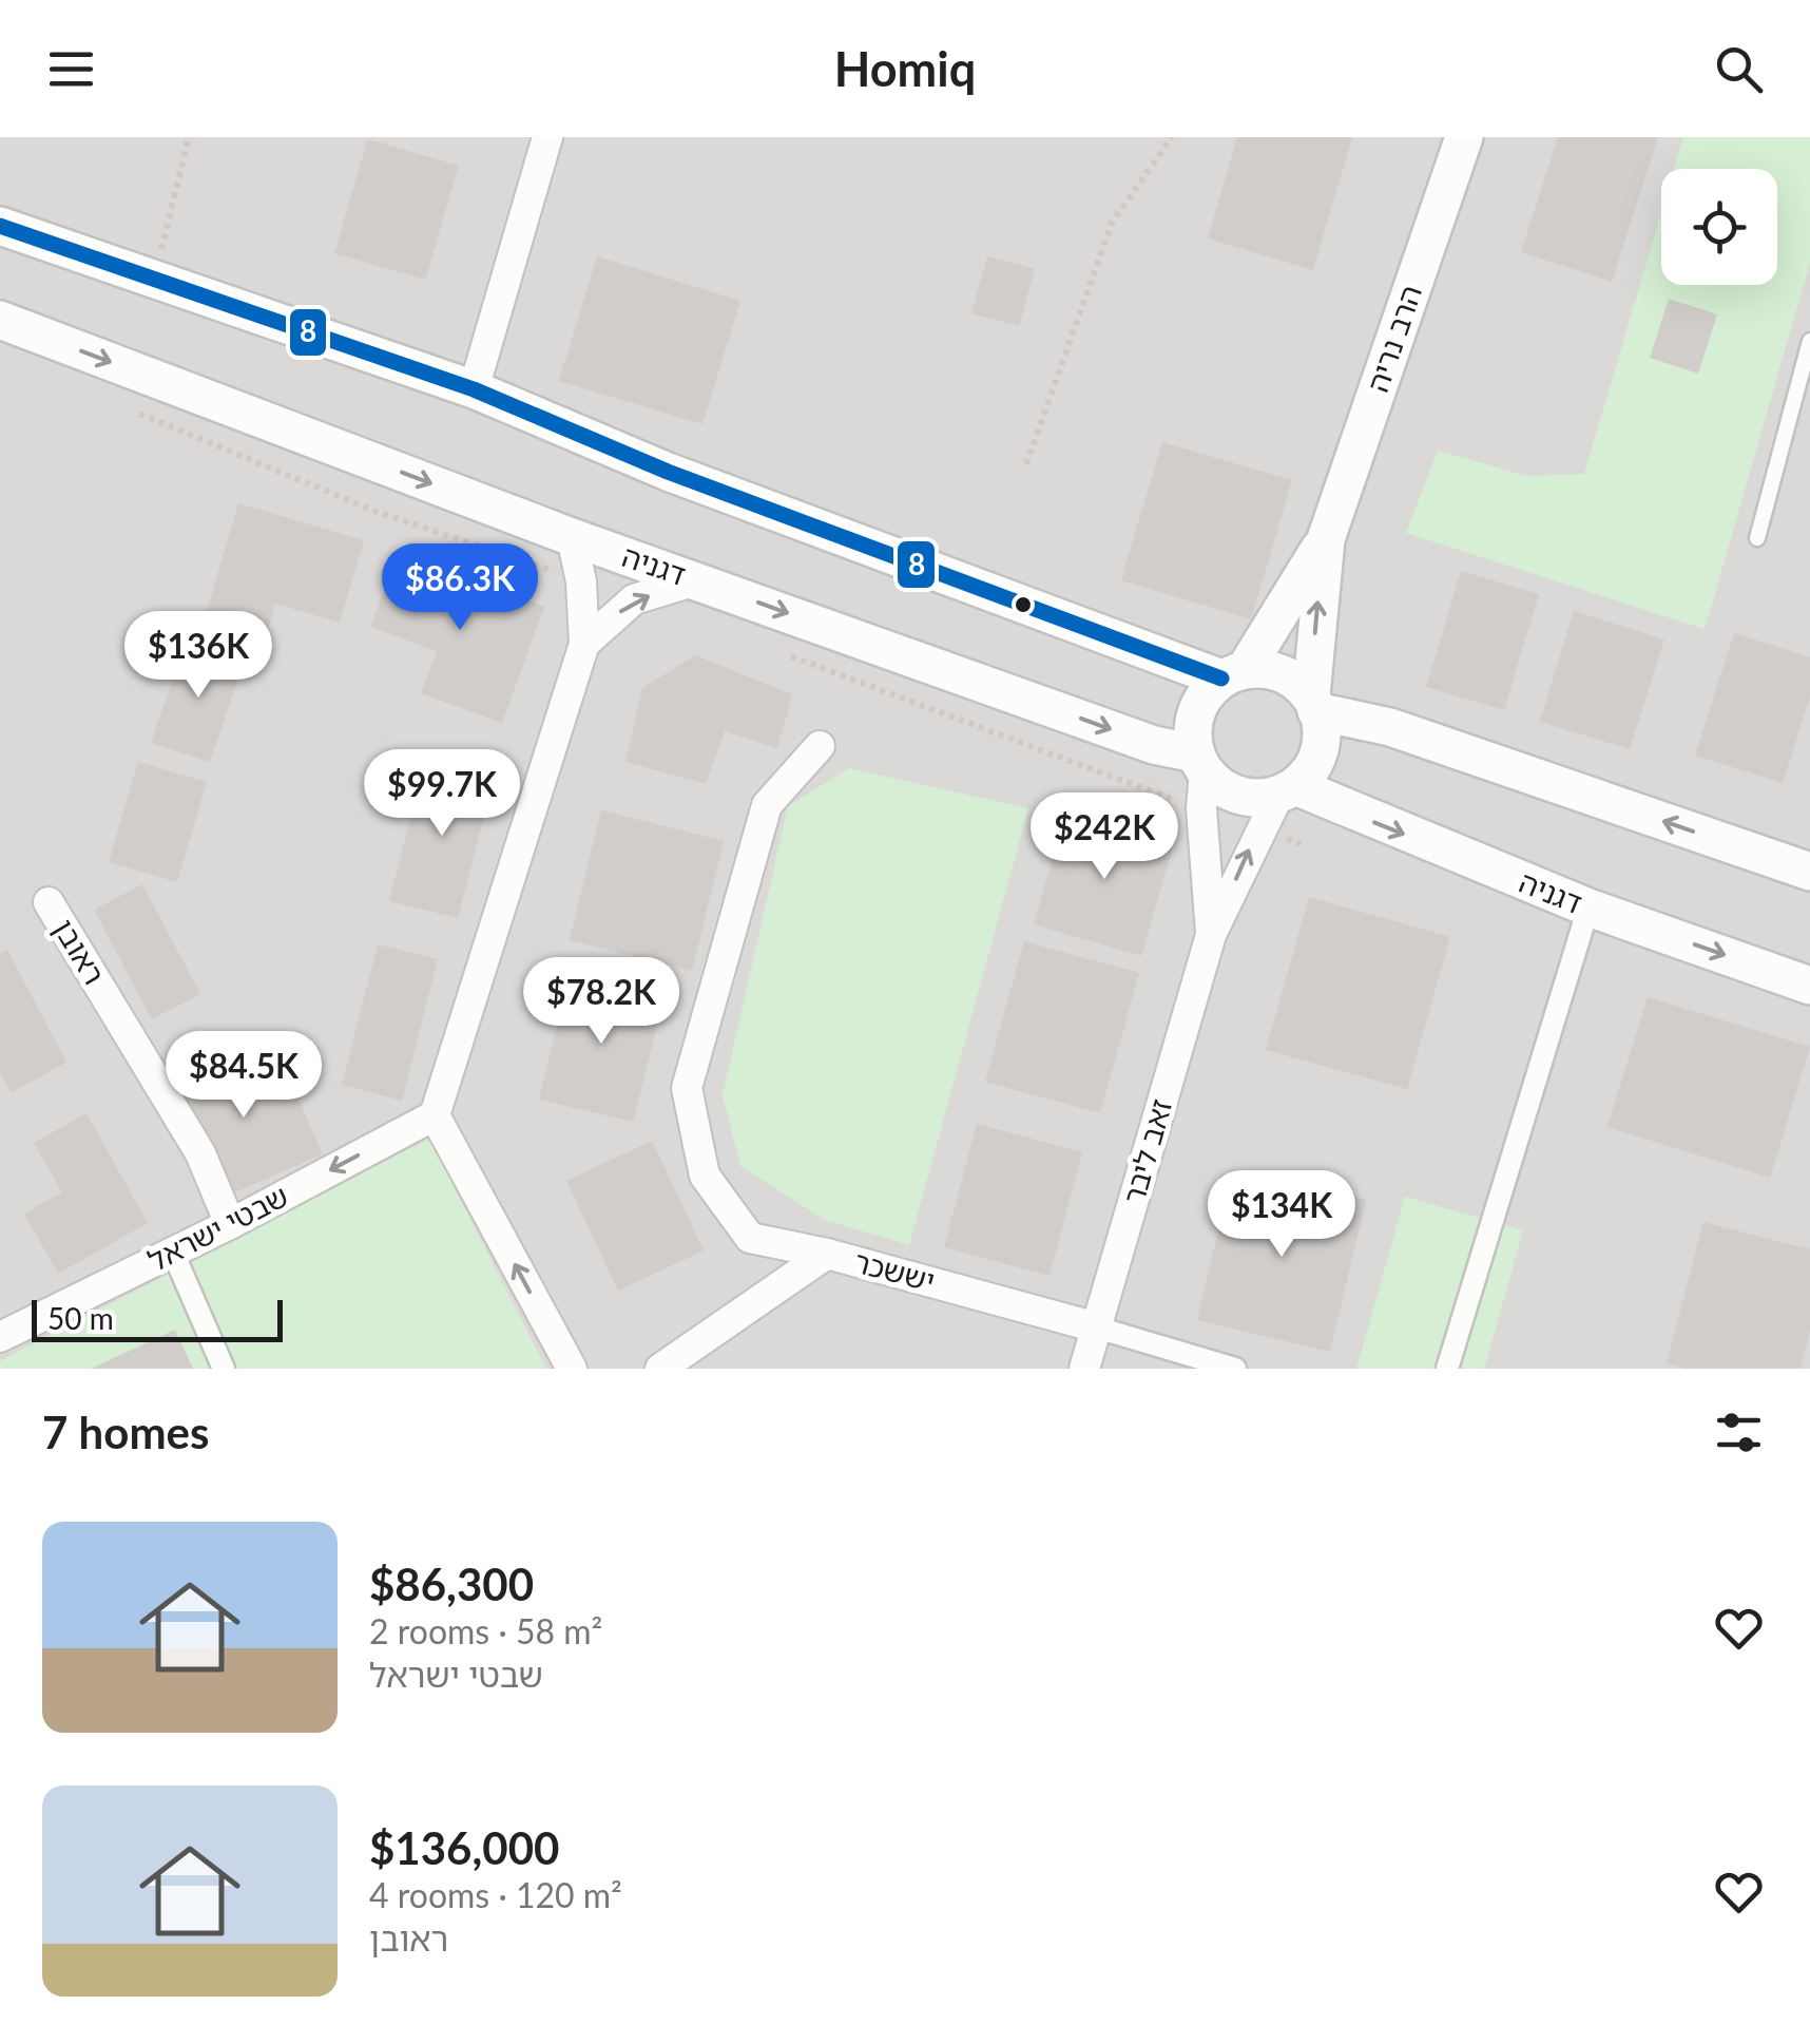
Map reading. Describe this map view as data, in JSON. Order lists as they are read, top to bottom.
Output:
{
  "streets": {
    "street": [
      "הרב נריה",
      "דגניה",
      "ראובן",
      "זאב ליבר",
      "שבטי ישראל",
      "יששכר"
    ]
  },
  "crossings": [
    ["הרב נריה", "דגניה"],
    ["הרב נריה", "זאב ליבר"],
    ["דגניה", "זאב ליבר"],
    ["ראובן", "שבטי ישראל"],
    ["זאב ליבר", "יששכר"]
  ],
  "one_way": ["שבטי ישראל"],
  "lines": ["transit line 8"],
  "scale_bar": "50 m",
  "page": {
    "header": "Homiq",
    "price": [
      "$86.3K",
      "$136K",
      "$99.7K",
      "$242K",
      "$78.2K",
      "$84.5K",
      "$134K"
    ],
    "scale": "50 m",
    "heading": "7 homes",
    "list": [
      {
        "name": "$86,300",
        "note": "2 rooms · 58 m² · שבטי ישראל"
      },
      {
        "name": "$136,000",
        "note": "4 rooms · 120 m² · ראובן"
      }
    ]
  }
}
